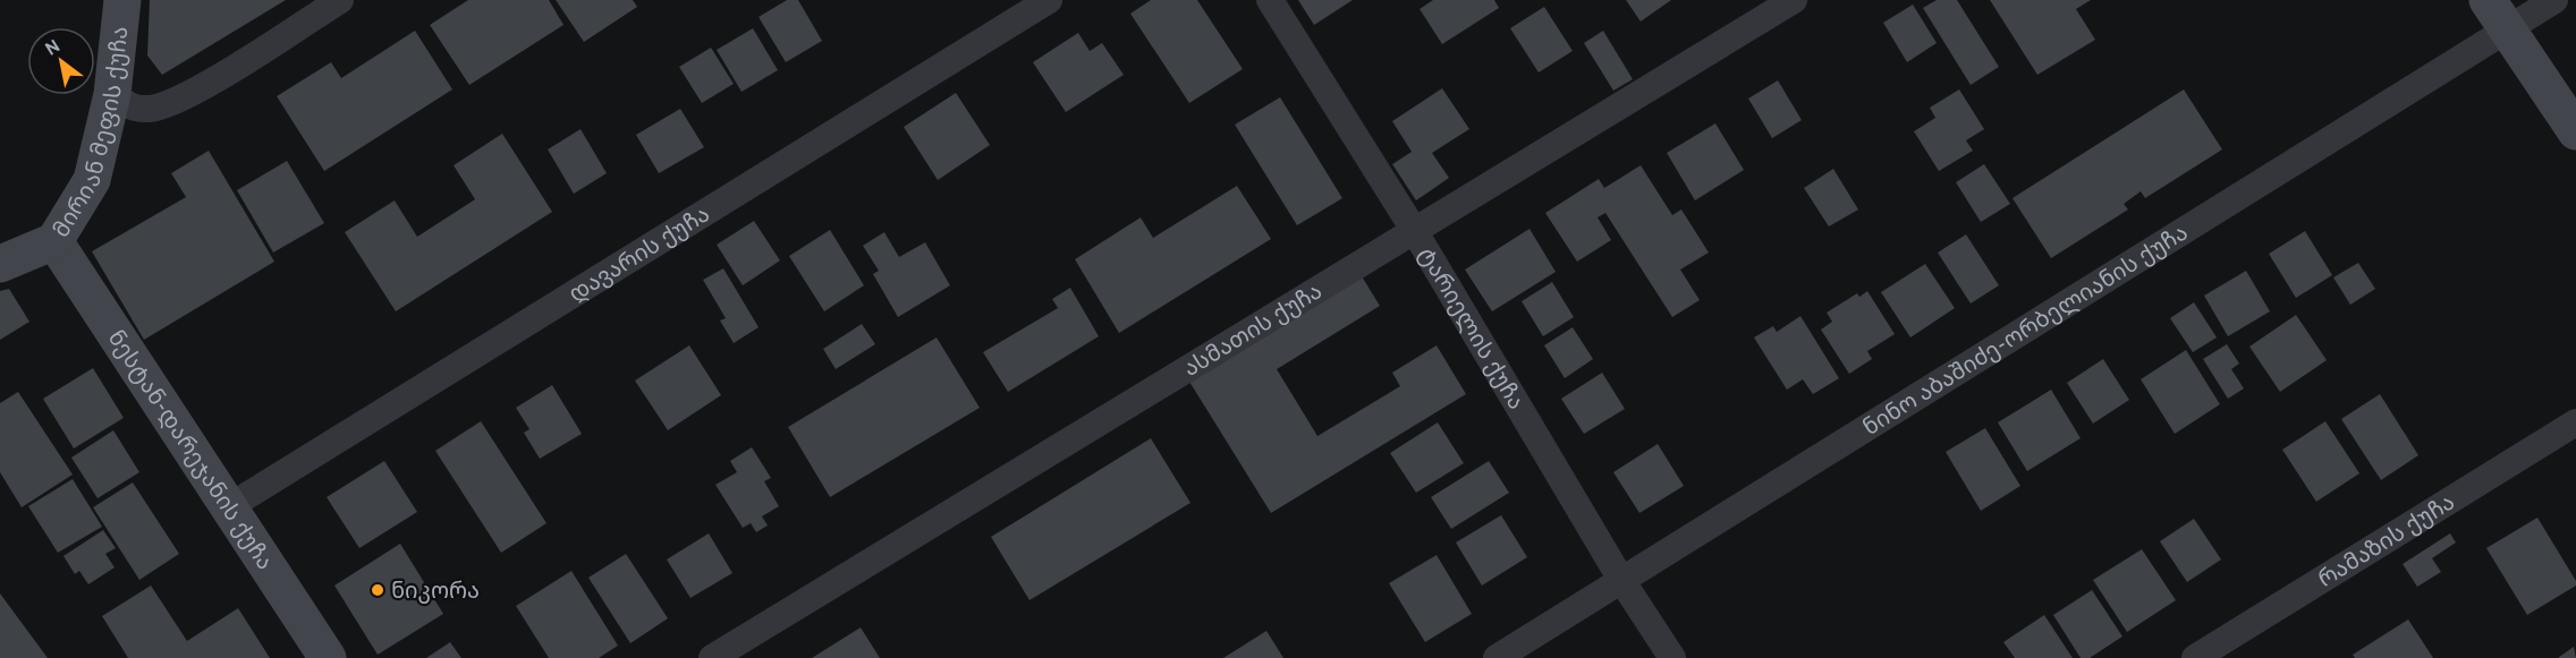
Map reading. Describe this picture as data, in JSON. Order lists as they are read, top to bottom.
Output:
{
  "streets": {
    "street": [
      "მირიან მეფის ქუჩა",
      "დავარის ქუჩა",
      "ასმათის ქუჩა",
      "ტარიელის ქუჩა",
      "ნინო აბაშიძე-ორბელიანის ქუჩა",
      "ნესტან-დარეჯანის ქუჩა",
      "რამაზის ქუჩა"
    ]
  },
  "crossings": [
    ["მირიან მეფის ქუჩა", "ნესტან-დარეჯანის ქუჩა"],
    ["დავარის ქუჩა", "ნესტან-დარეჯანის ქუჩა"],
    ["ასმათის ქუჩა", "ტარიელის ქუჩა"],
    ["ტარიელის ქუჩა", "ნინო აბაშიძე-ორბელიანის ქუჩა"]
  ],
  "places": ["ნიკორა"],
  "north": "top left"
}
